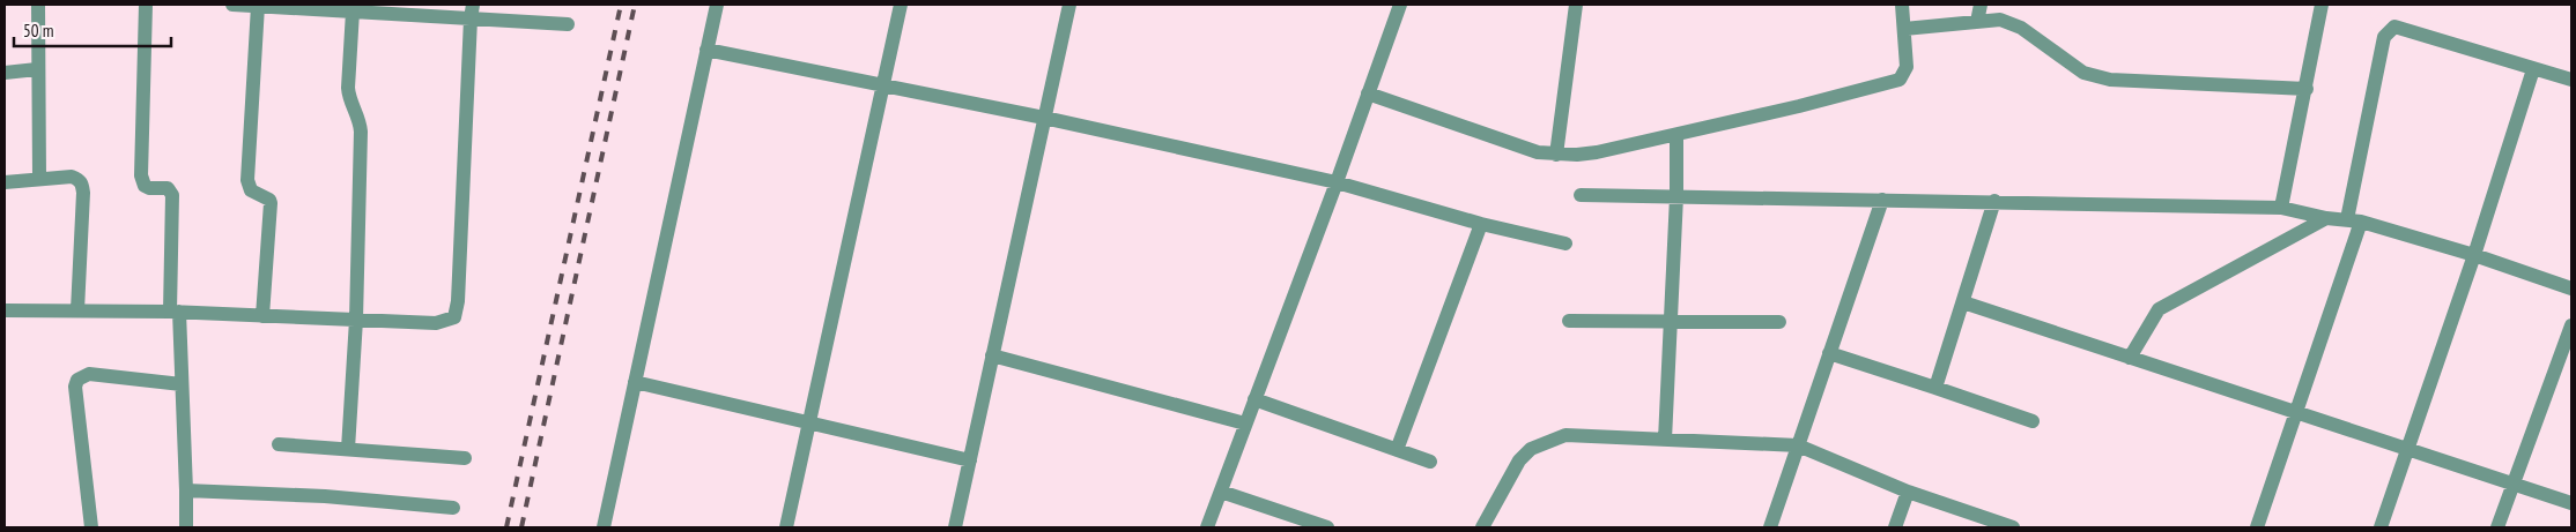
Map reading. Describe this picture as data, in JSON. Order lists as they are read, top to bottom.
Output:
{
  "scale_bar": "50 m"
}
